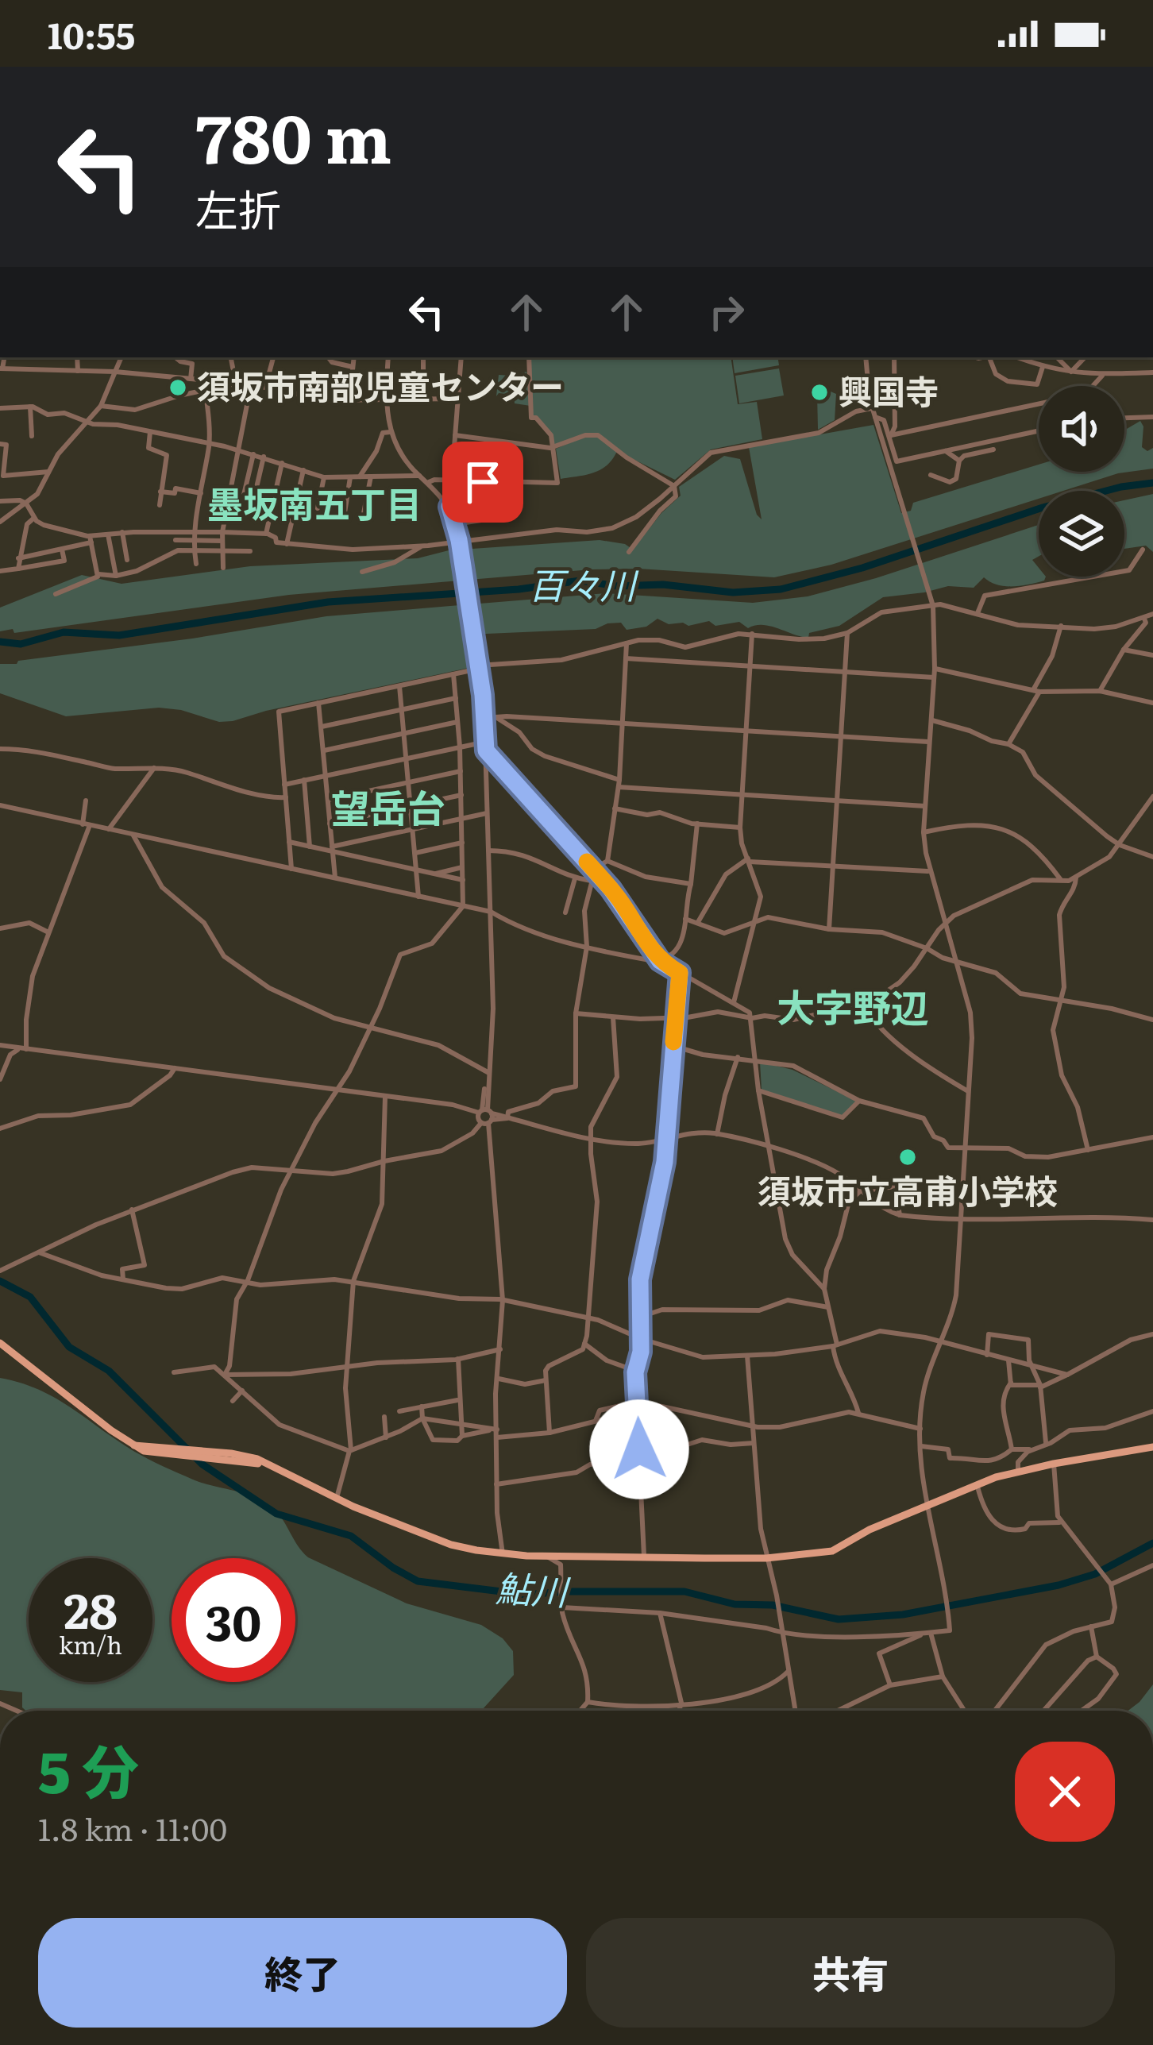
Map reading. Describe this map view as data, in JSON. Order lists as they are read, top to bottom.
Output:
{
  "districts": ["墨坂南五丁目", "望岳台", "大字野辺"],
  "water": ["百々川", "鮎川"],
  "places": ["須坂市南部児童センター", "興国寺", "須坂市立高甫小学校"],
  "page": {
    "status": "10:55",
    "turn": ["780 m", "左折"],
    "speed": "28 km/h",
    "limit": "30",
    "heading": ["5 分", "1.8 km · 11:00"],
    "buttons": ["終了", "共有"]
  }
}
